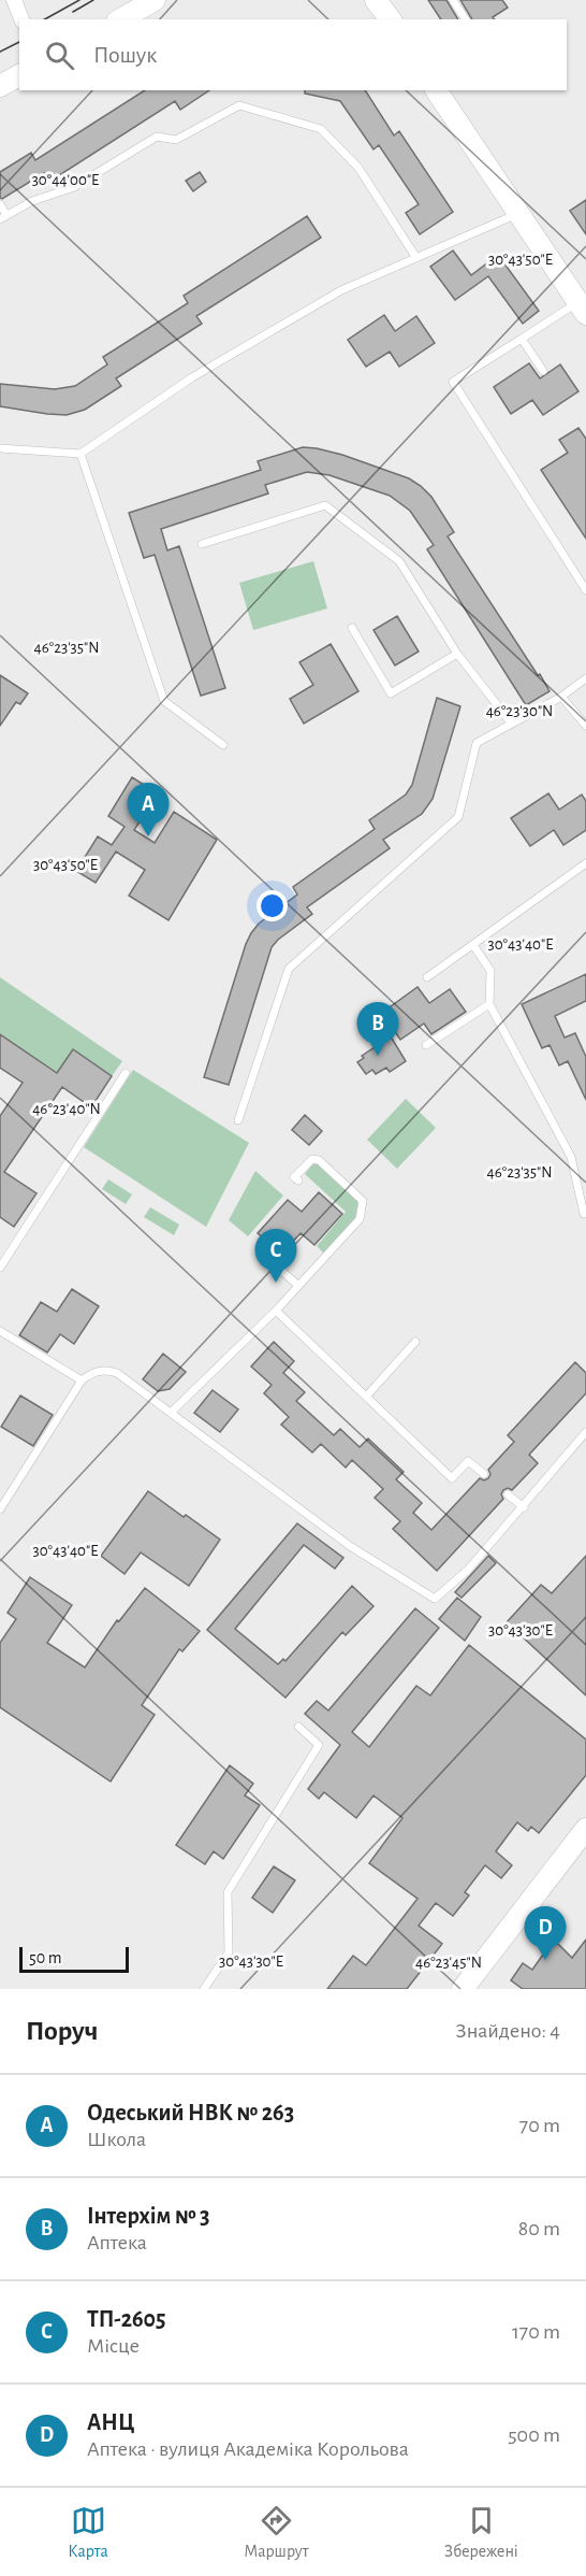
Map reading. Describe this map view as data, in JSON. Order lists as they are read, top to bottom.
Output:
{
  "scale_bar": "50 m",
  "page": {
    "search": "Пошук",
    "pins": [
      "A",
      "B",
      "C",
      "D"
    ],
    "scale": "50 m",
    "heading": ["Поруч", "Знайдено: 4"],
    "list": [
      {
        "mark": "A",
        "name": "Одеський НВК № 263",
        "note": "Школа",
        "value": "70 m"
      },
      {
        "mark": "B",
        "name": "Інтерхім № 3",
        "note": "Аптека",
        "value": "80 m"
      },
      {
        "mark": "C",
        "name": "ТП-2605",
        "note": "Місце",
        "value": "170 m"
      },
      {
        "mark": "D",
        "name": "АНЦ",
        "note": "Аптека · вулиця Академіка Корольова",
        "value": "500 m"
      }
    ],
    "nav": ["Карта", "Маршрут", "Збережені"]
  },
  "coordinates": [
    "30°44'00\"E",
    "30°43'50\"E",
    "46°23'35\"N",
    "46°23'30\"N",
    "30°43'40\"E",
    "46°23'40\"N",
    "30°43'30\"E",
    "46°23'45\"N"
  ]
}
